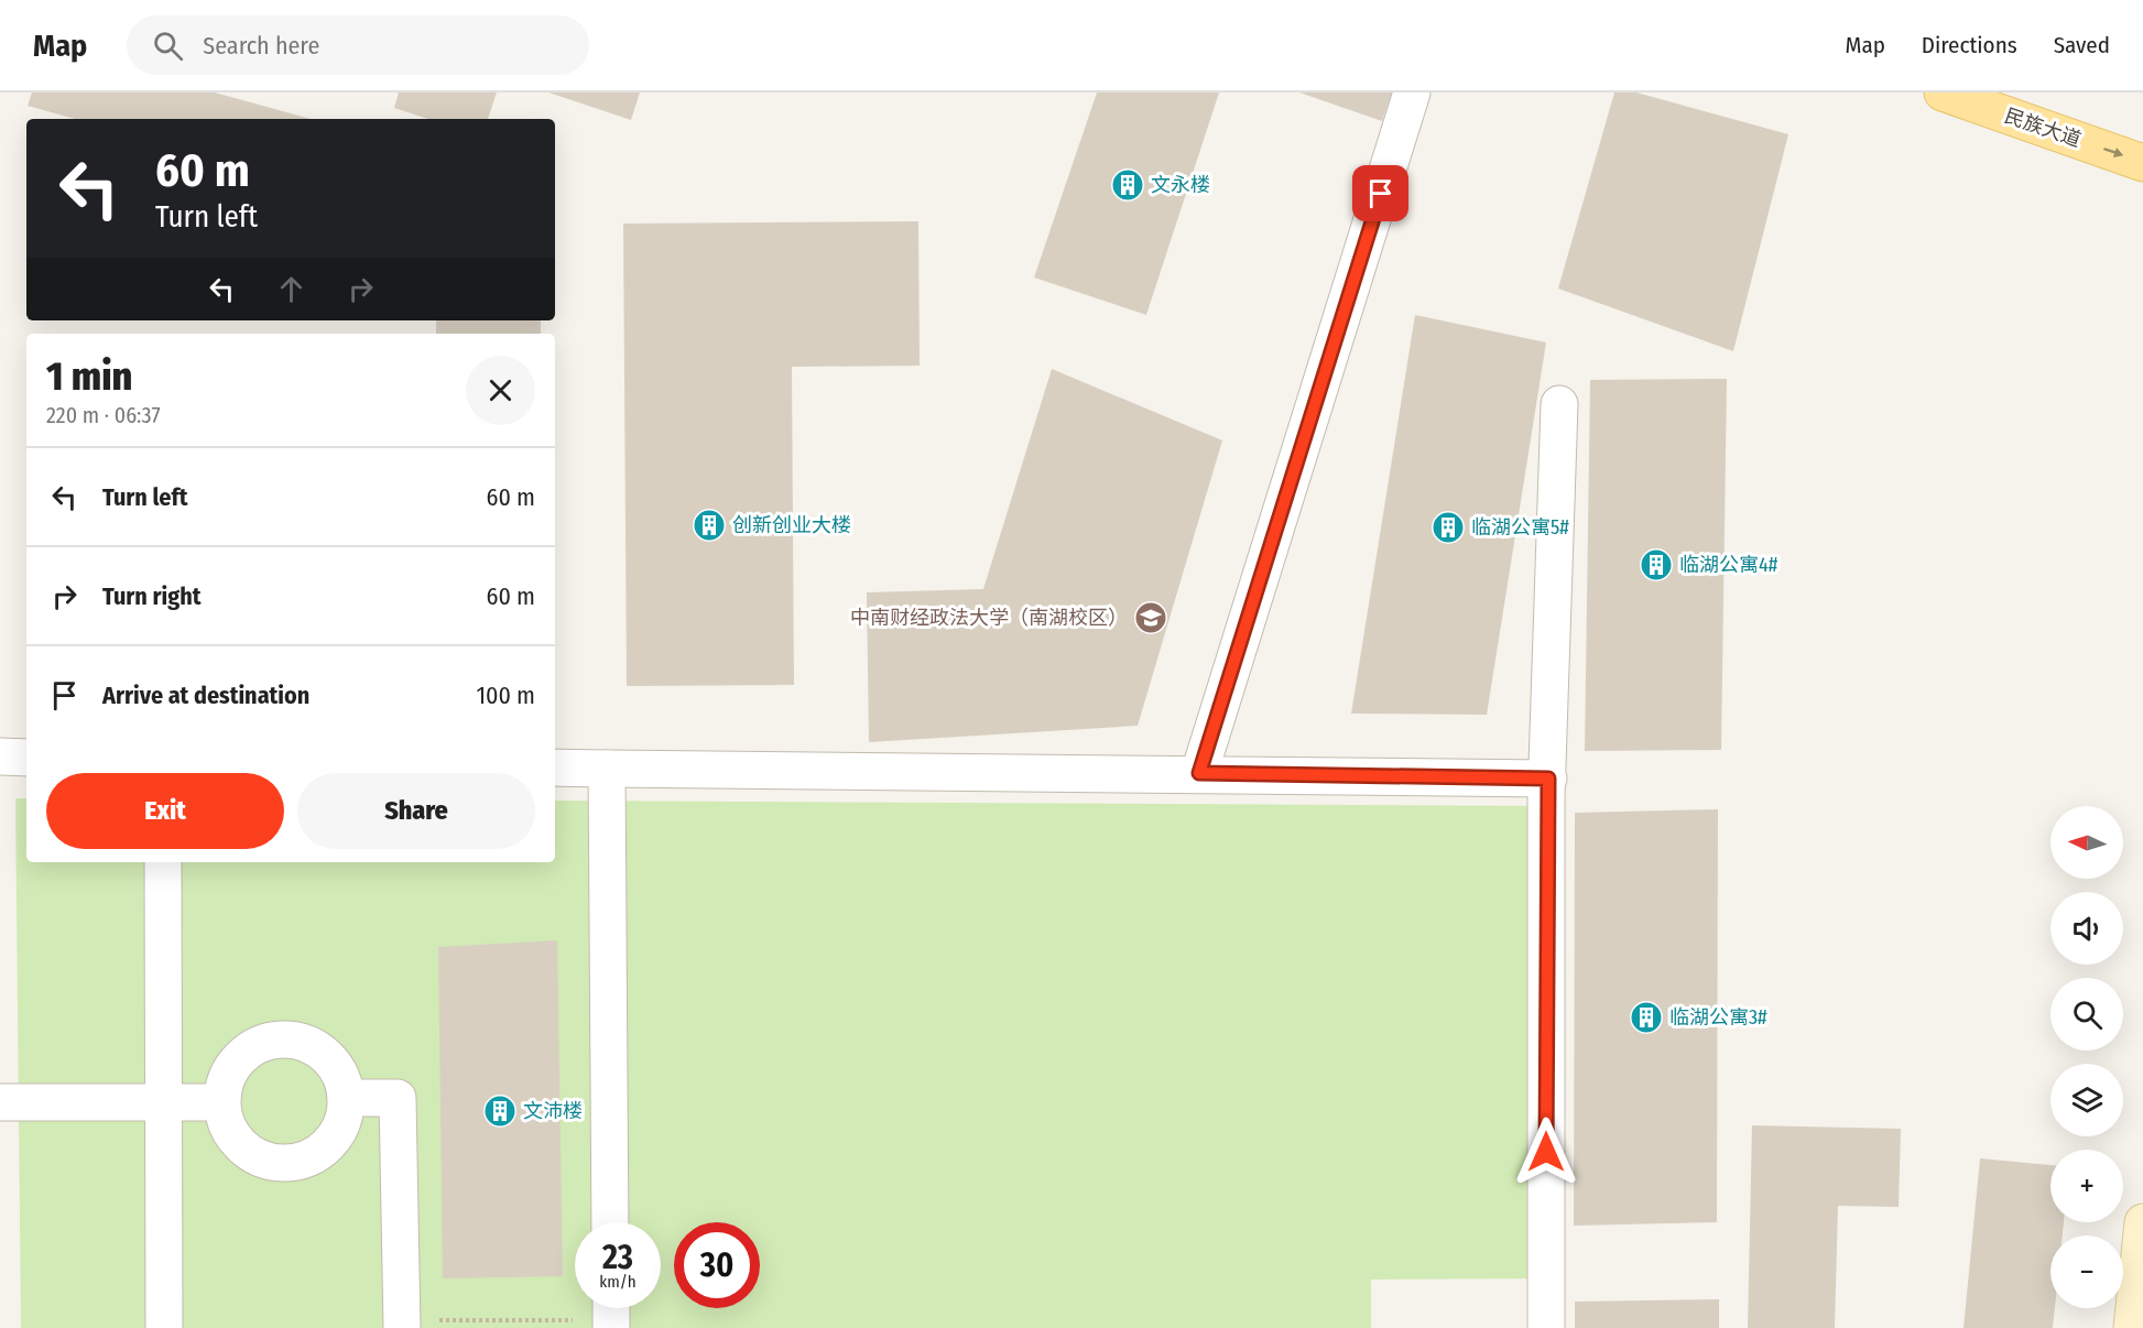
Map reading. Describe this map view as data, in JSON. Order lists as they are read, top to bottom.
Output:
{
  "streets": {
    "main road": ["民族大道"]
  },
  "one_way": ["民族大道"],
  "places": {
    "building": [
      "文永楼",
      "创新创业大楼",
      "临湖公寓5#",
      "临湖公寓4#",
      "临湖公寓3#",
      "文沛楼"
    ],
    "school or university": ["中南财经政法大学（南湖校区）"]
  },
  "north": "left",
  "page": {
    "header": "Map",
    "search": "Search here",
    "nav": ["Map", "Directions", "Saved"],
    "turn": ["60 m", "Turn left"],
    "heading": ["1 min", "220 m · 06:37"],
    "list": [
      {
        "name": "Turn left",
        "value": "60 m"
      },
      {
        "name": "Turn right",
        "value": "60 m"
      },
      {
        "name": "Arrive at destination",
        "value": "100 m"
      }
    ],
    "buttons": ["Exit", "Share"],
    "map_buttons": ["+", "−"],
    "speed": "23 km/h",
    "limit": "30"
  }
}
